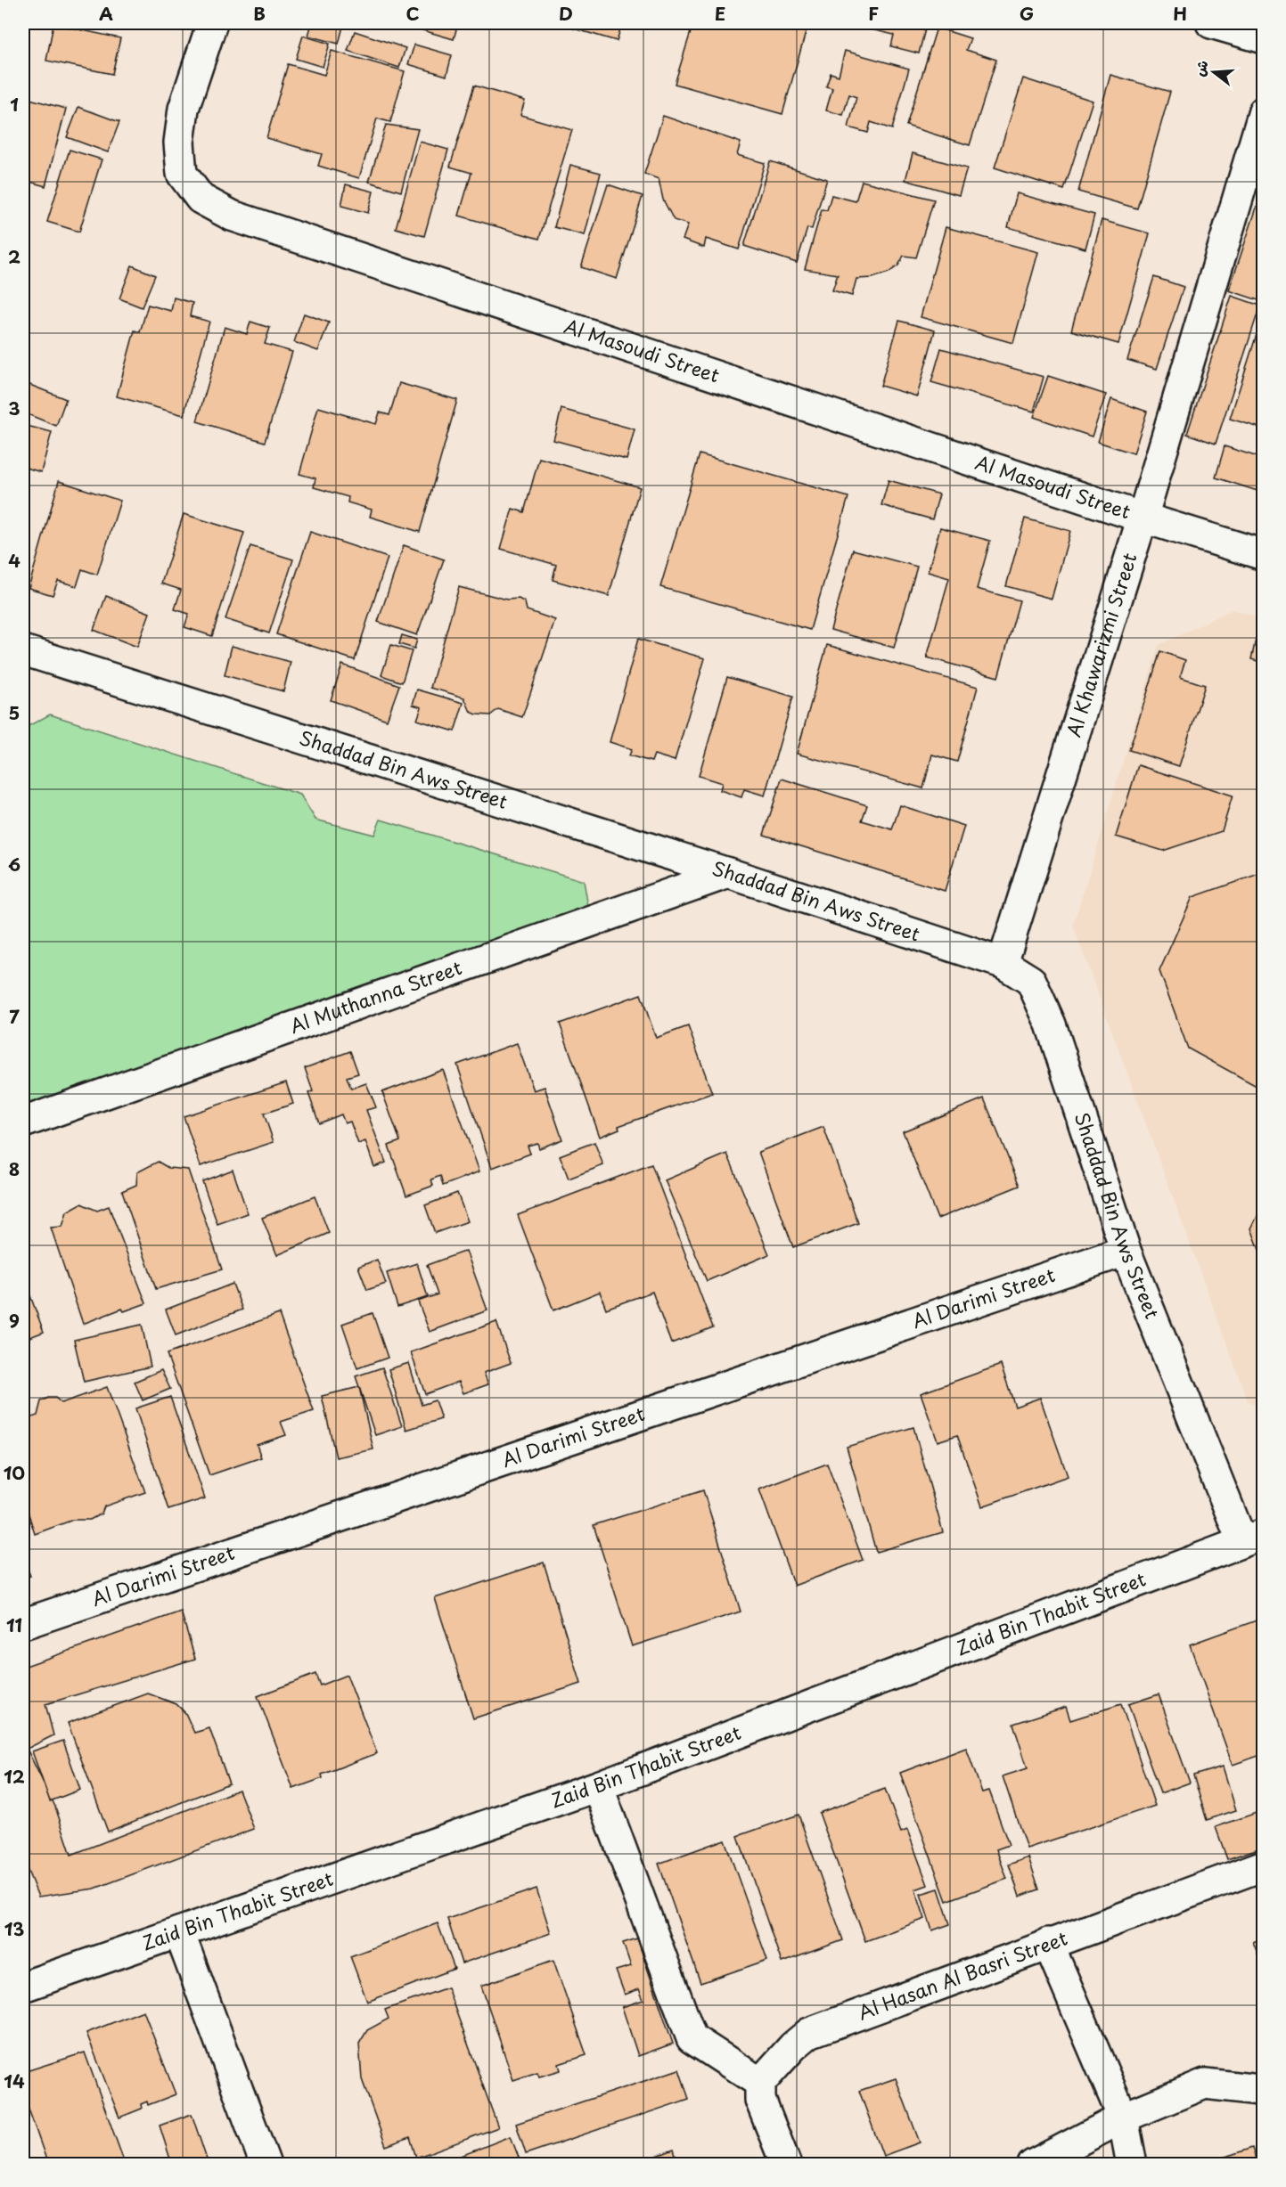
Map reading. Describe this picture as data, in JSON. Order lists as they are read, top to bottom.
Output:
{
  "streets": {
    "street": [
      "Al Masoudi Street",
      "Al Khawarizmi Street",
      "Shaddad Bin Aws Street",
      "Al Muthanna Street",
      "Al Darimi Street",
      "Zaid Bin Thabit Street",
      "Al Hasan Al Basri Street"
    ]
  },
  "crossings": [
    ["Al Masoudi Street", "Al Khawarizmi Street"],
    ["Al Khawarizmi Street", "Shaddad Bin Aws Street"],
    ["Shaddad Bin Aws Street", "Al Muthanna Street"],
    ["Shaddad Bin Aws Street", "Al Darimi Street"],
    ["Shaddad Bin Aws Street", "Zaid Bin Thabit Street"]
  ],
  "north": "left",
  "grid": {
    "columns": [
      "A",
      "B",
      "C",
      "D",
      "E",
      "F",
      "G",
      "H"
    ],
    "rows": [
      "1",
      "2",
      "3",
      "4",
      "5",
      "6",
      "7",
      "8",
      "9",
      "10",
      "11",
      "12",
      "13",
      "14"
    ]
  }
}
